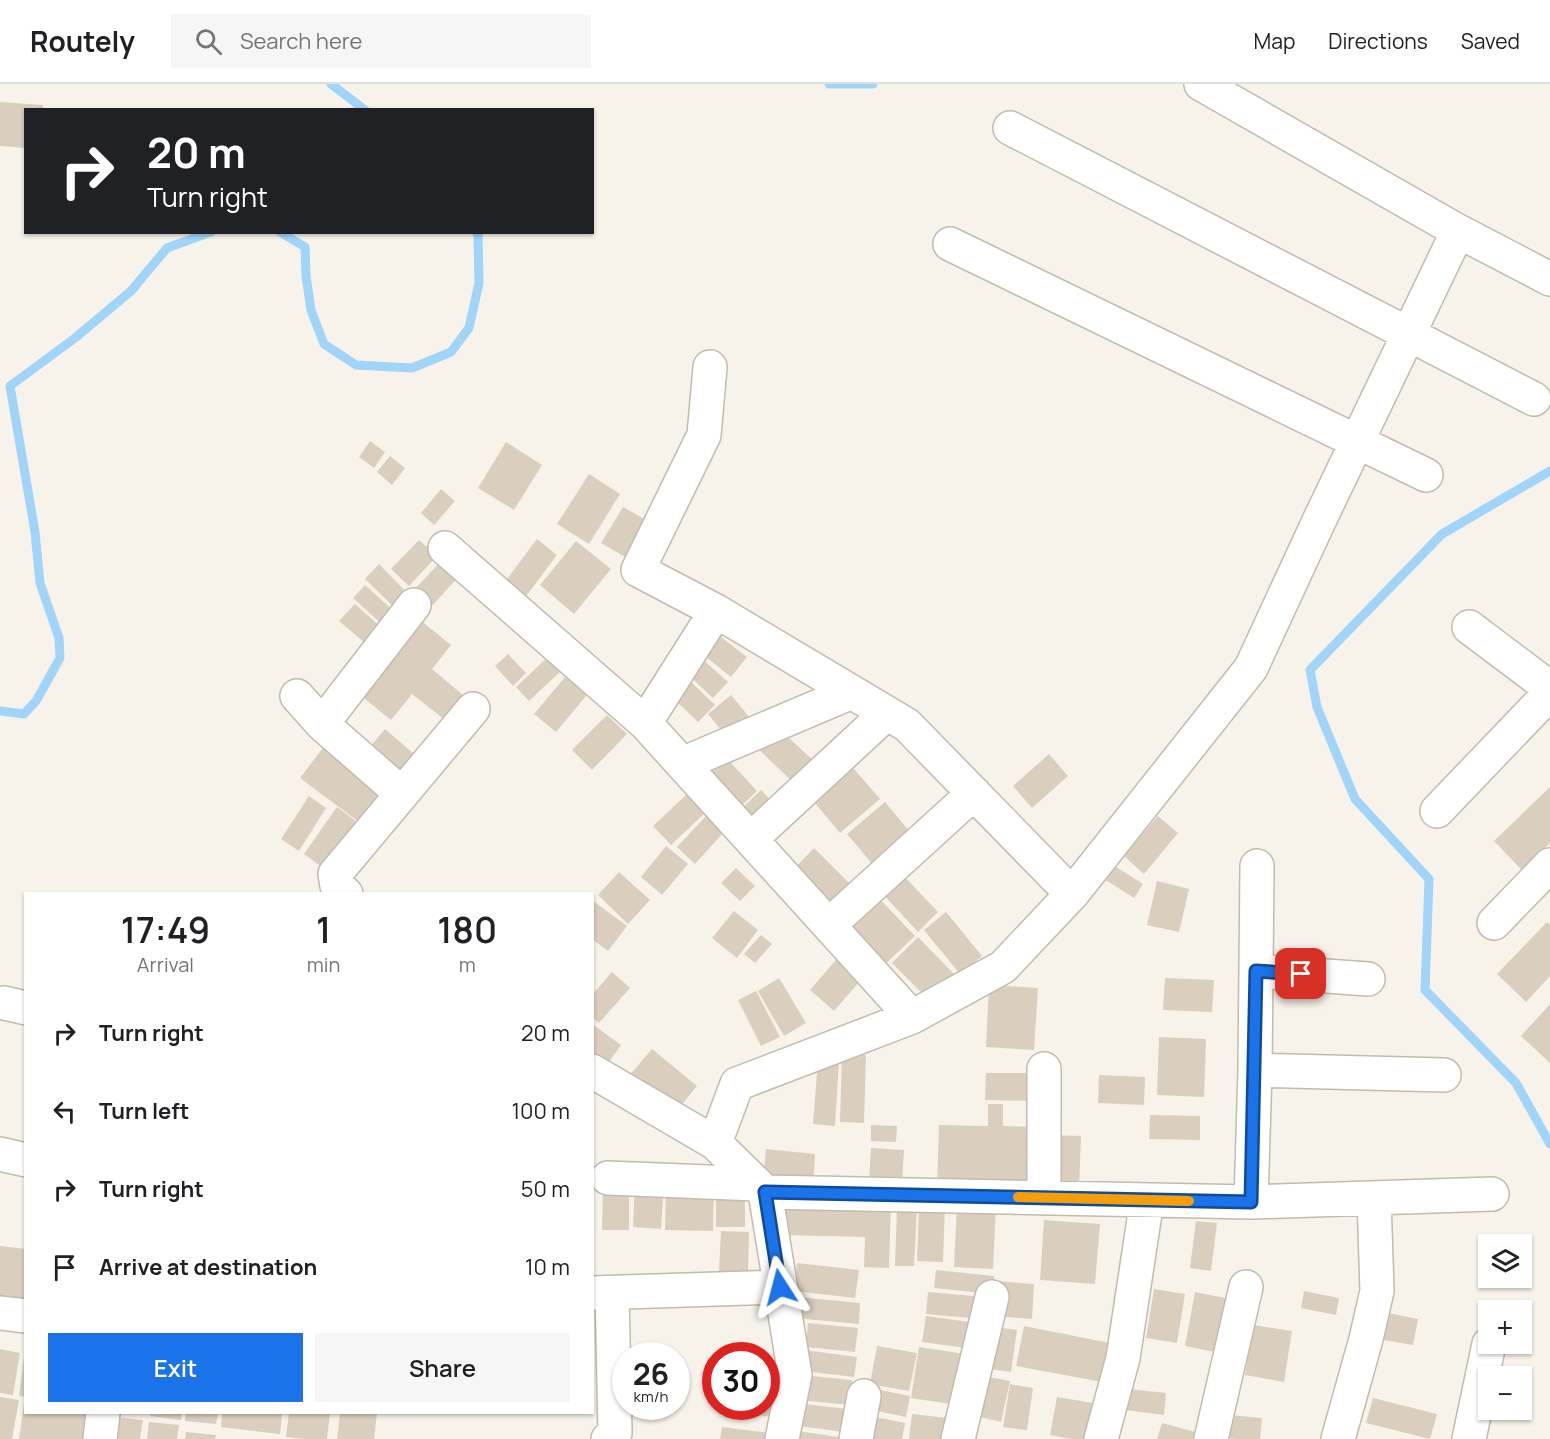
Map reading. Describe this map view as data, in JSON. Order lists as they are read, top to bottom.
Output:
{
  "page": {
    "header": "Routely",
    "search": "Search here",
    "nav": ["Map", "Directions", "Saved"],
    "turn": ["20 m", "Turn right"],
    "eta": [
      "17:49",
      "Arrival",
      "1",
      "min",
      "180",
      "m"
    ],
    "list": [
      {
        "name": "Turn right",
        "value": "20 m"
      },
      {
        "name": "Turn left",
        "value": "100 m"
      },
      {
        "name": "Turn right",
        "value": "50 m"
      },
      {
        "name": "Arrive at destination",
        "value": "10 m"
      }
    ],
    "map_buttons": ["+", "−"],
    "buttons": ["Exit", "Share"],
    "speed": "26 km/h",
    "limit": "30"
  }
}
